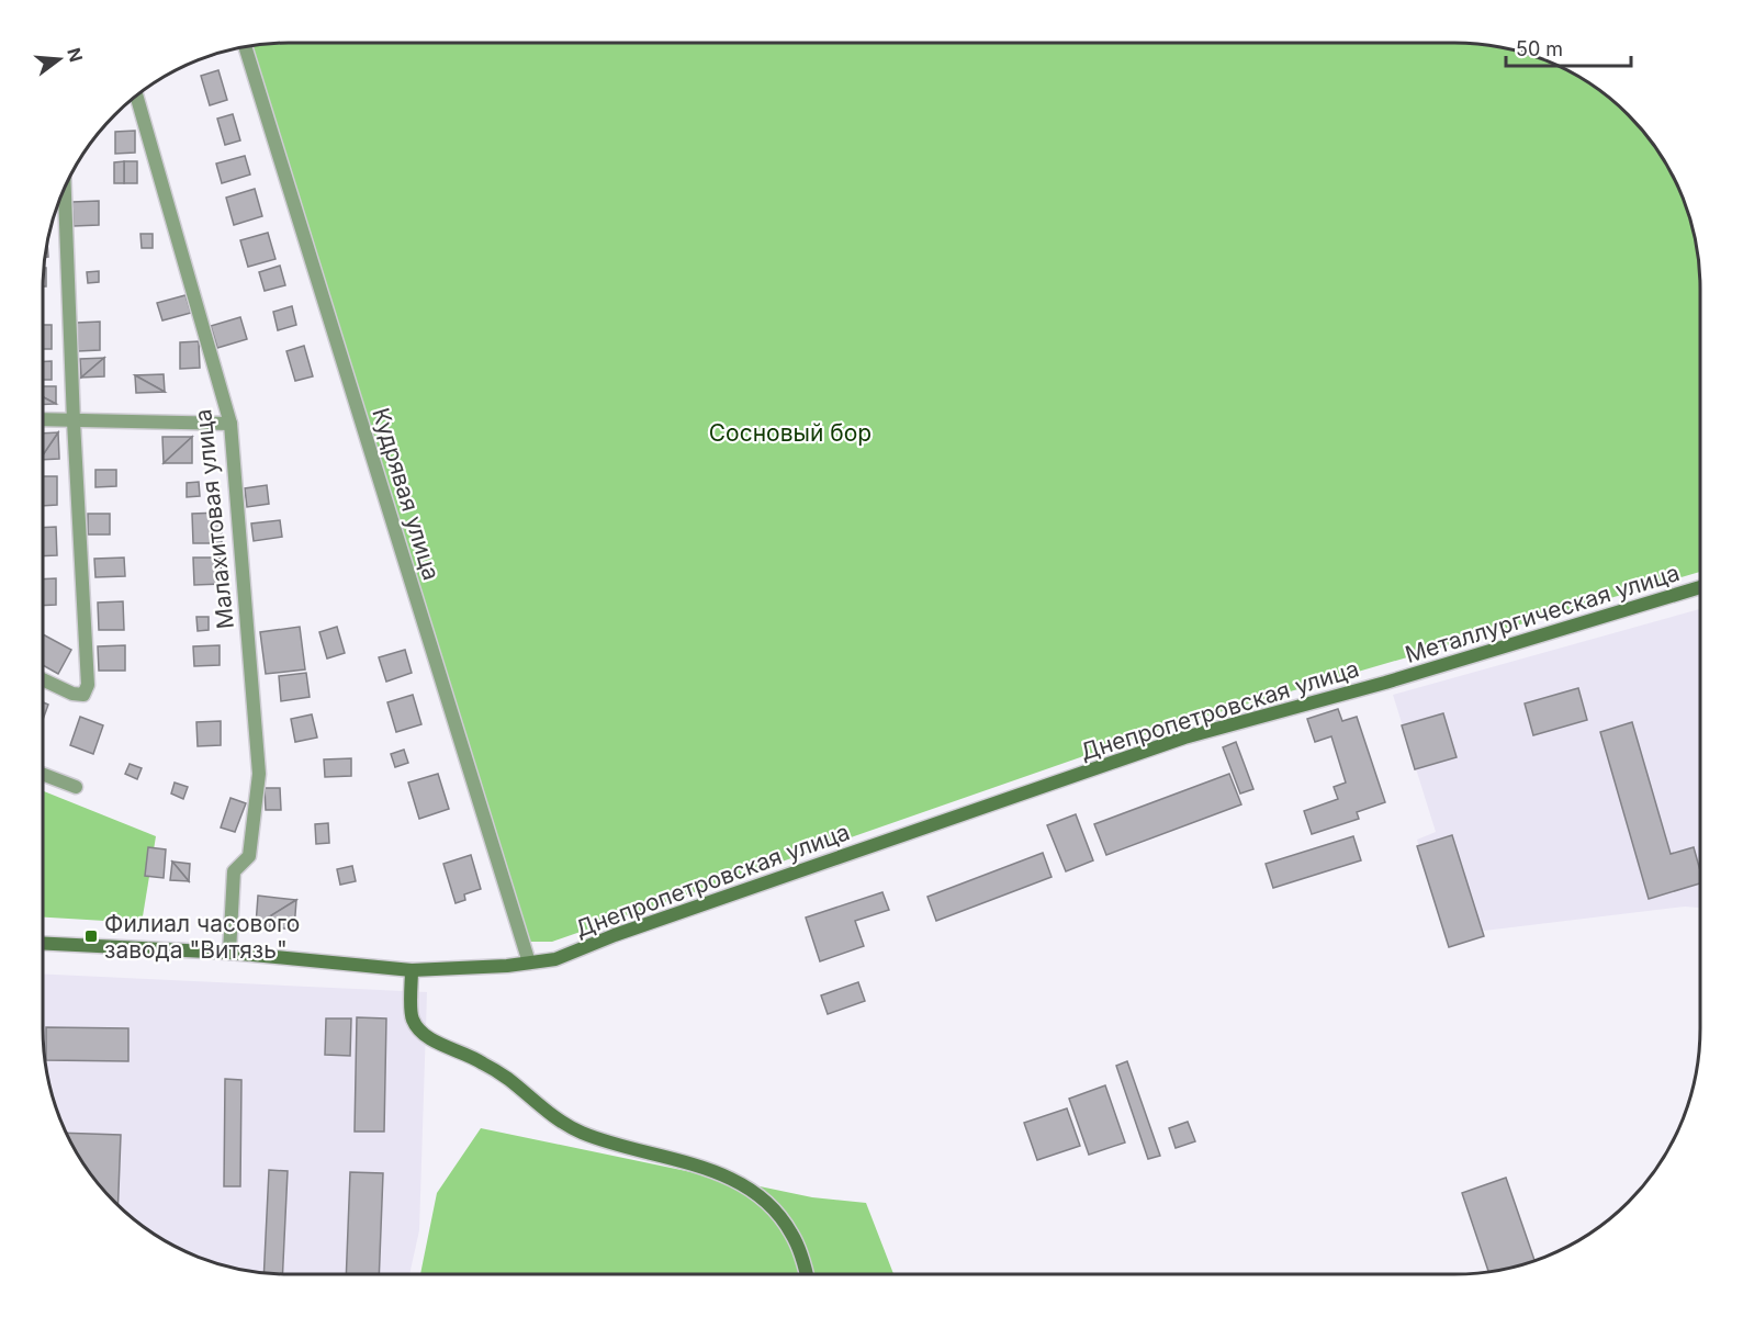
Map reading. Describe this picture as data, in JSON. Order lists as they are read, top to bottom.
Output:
{
  "streets": {
    "street": [
      "Кудрявая улица",
      "Малахитовая улица",
      "Металлургическая улица",
      "Днепропетровская улица"
    ]
  },
  "crossings": [
    ["Кудрявая улица", "Днепропетровская улица"],
    ["Малахитовая улица", "Днепропетровская улица"],
    ["Металлургическая улица", "Днепропетровская улица"]
  ],
  "parks": ["Сосновый бор"],
  "places": {
    "transit": ["Филиал часового завода \"Витязь\""]
  },
  "scale_bar": "50 m",
  "north": "right"
}
